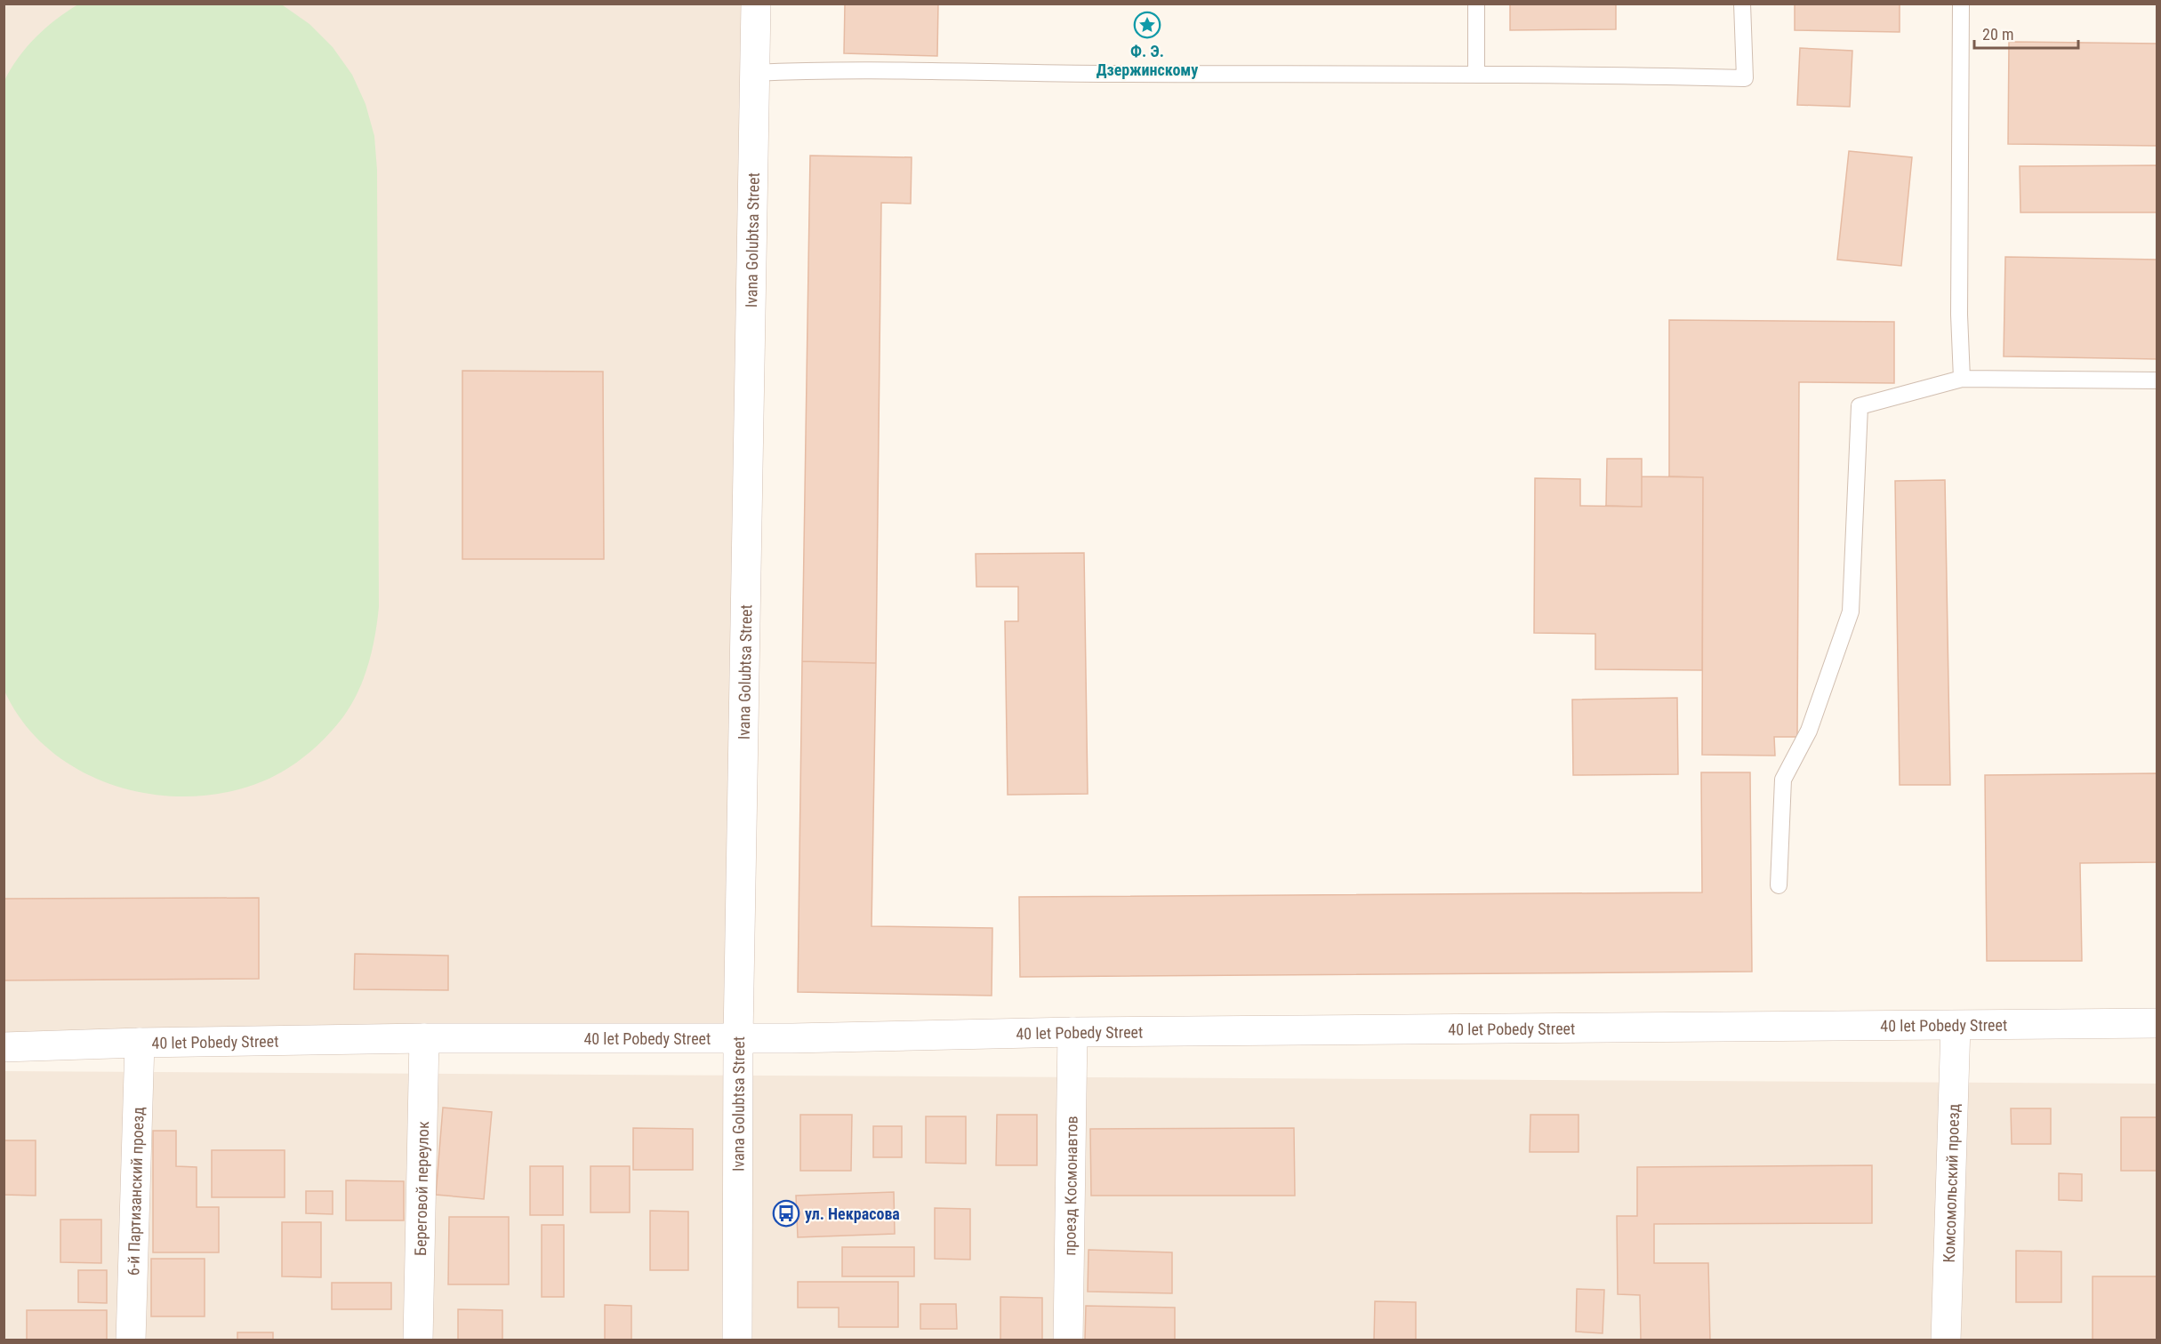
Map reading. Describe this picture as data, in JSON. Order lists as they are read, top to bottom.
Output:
{
  "streets": {
    "street": [
      "Ivana Golubtsa Street",
      "40 let Pobedy Street",
      "Комсомольский проезд",
      "проезд Космонавтов",
      "Береговой переулок",
      "6-й Партизанский проезд"
    ]
  },
  "crossings": [
    ["Ivana Golubtsa Street", "40 let Pobedy Street"],
    ["40 let Pobedy Street", "Комсомольский проезд"],
    ["40 let Pobedy Street", "проезд Космонавтов"],
    ["40 let Pobedy Street", "Береговой переулок"],
    ["40 let Pobedy Street", "6-й Партизанский проезд"]
  ],
  "places": {
    "place": ["Ф. Э. Дзержинскому"],
    "bus stop": ["ул. Некрасова"]
  },
  "scale_bar": "20 m"
}
